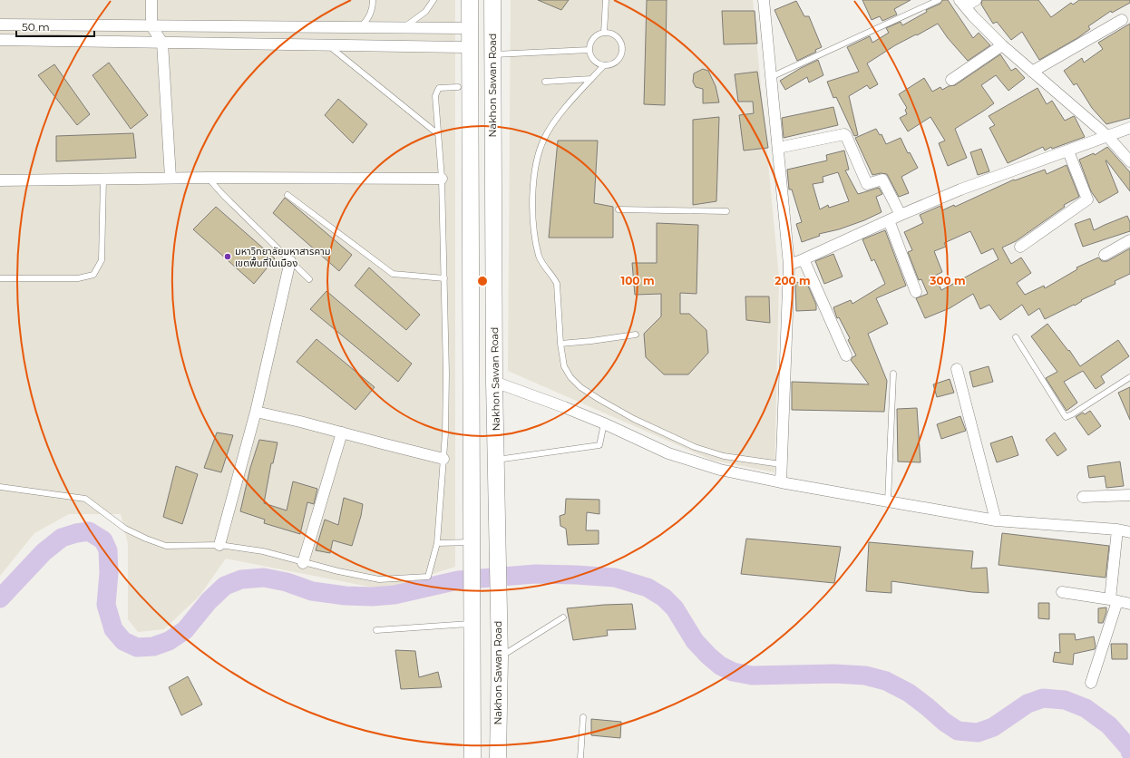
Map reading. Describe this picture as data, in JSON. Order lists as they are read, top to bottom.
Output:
{
  "streets": {
    "main road": ["Nakhon Sawan Road"]
  },
  "places": ["มหาวิทยาลัยมหาสารคาม เขตพื้นที่ในเมือง"],
  "scale_bar": "50 m",
  "rings": ["100 m", "200 m", "300 m"]
}
